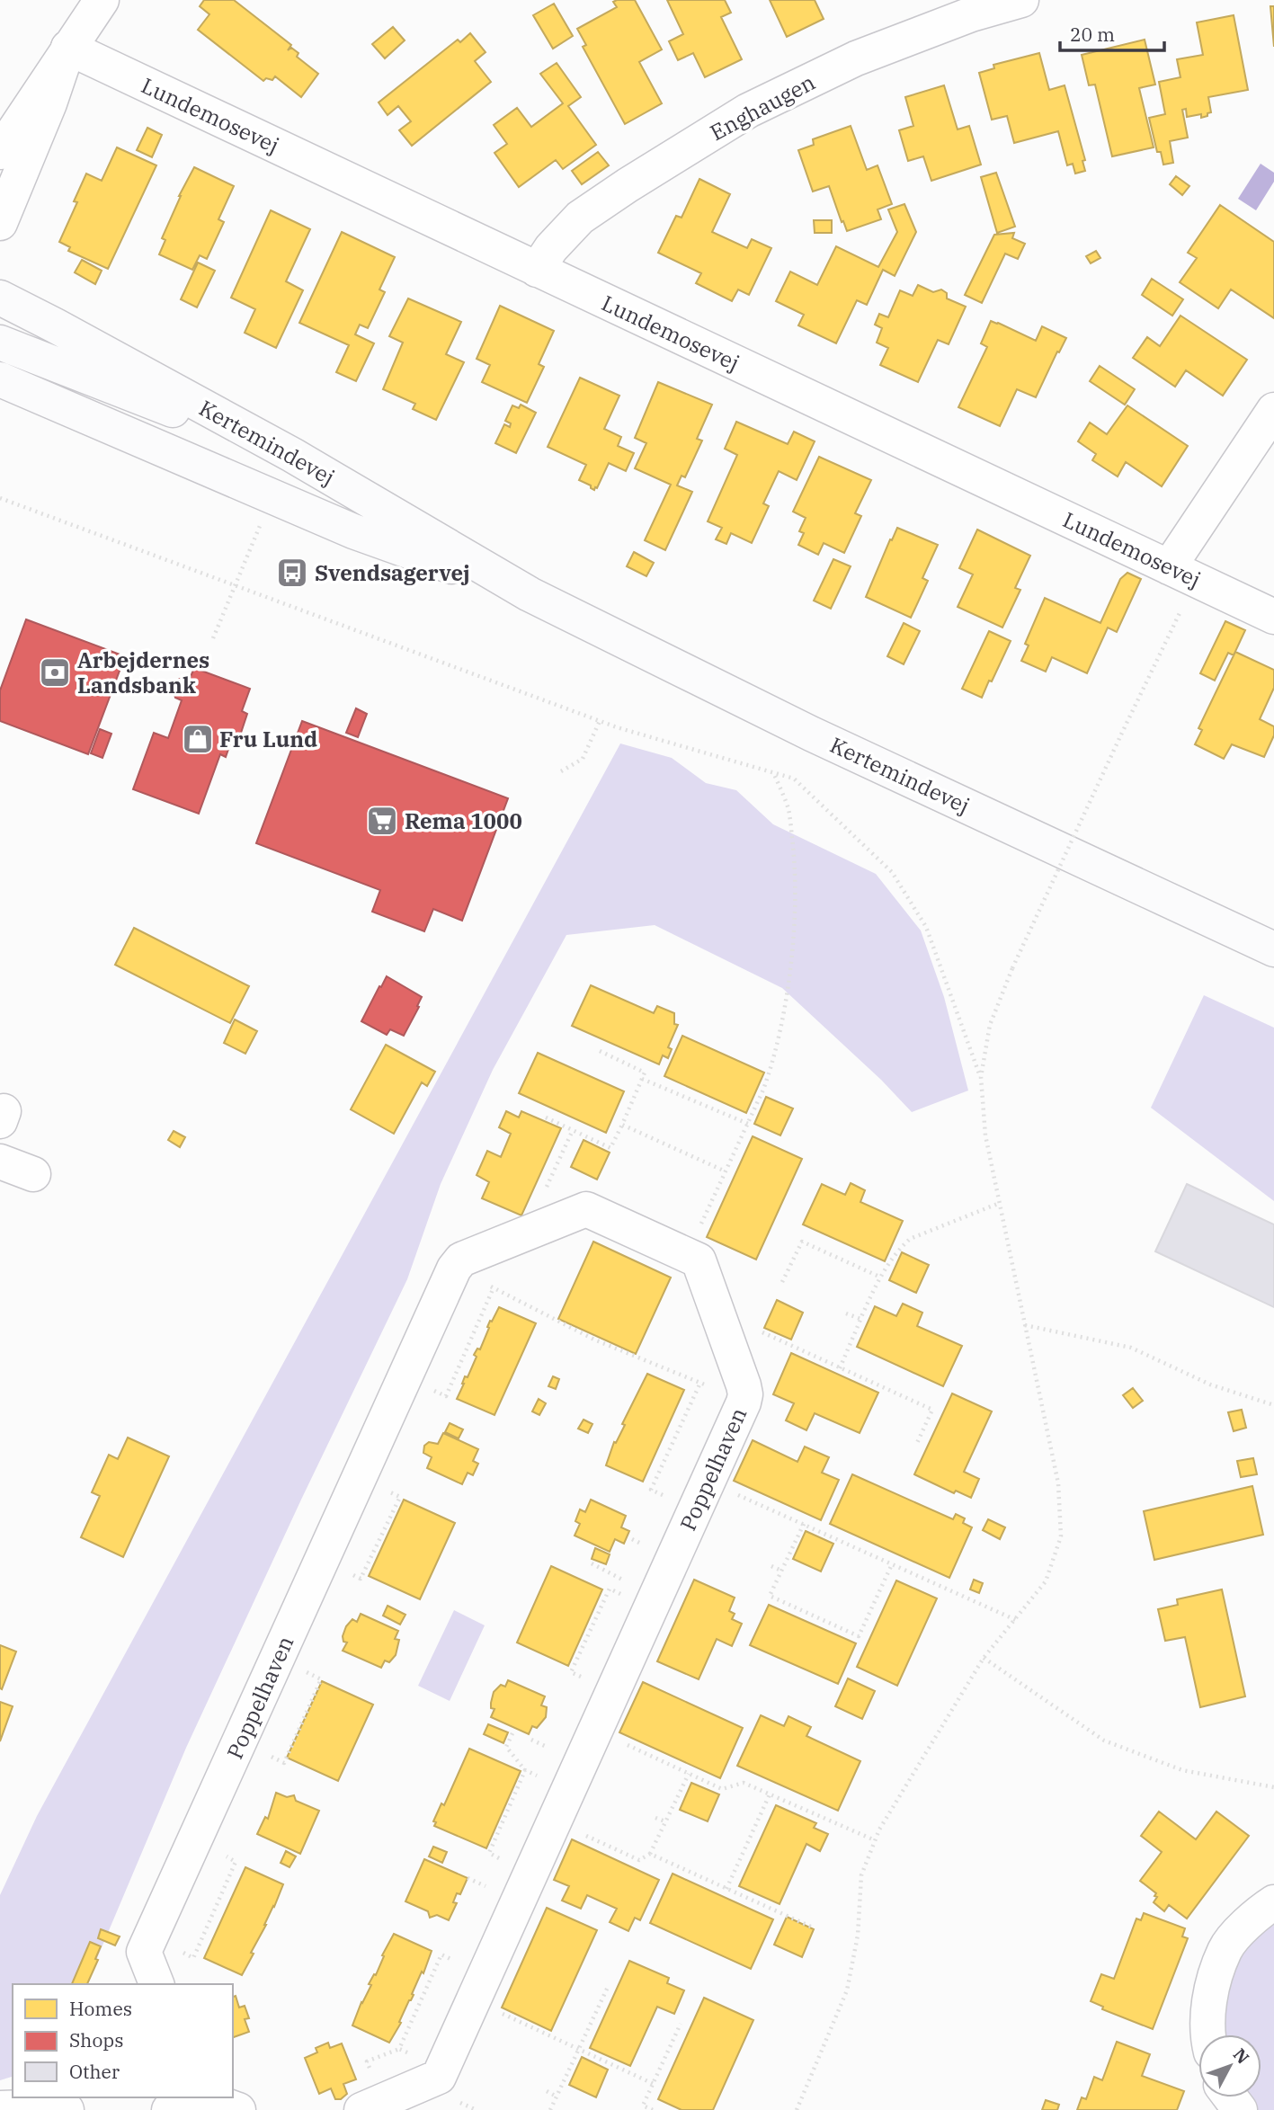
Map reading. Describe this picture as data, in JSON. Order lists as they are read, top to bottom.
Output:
{
  "streets": {
    "main road": ["Kertemindevej"],
    "street": ["Enghaugen", "Lundemosevej", "Poppelhaven"]
  },
  "crossings": [
    ["Enghaugen", "Lundemosevej"]
  ],
  "places": {
    "bus stop": ["Svendsagervej"],
    "bank": ["Arbejdernes Landsbank"],
    "shop": ["Fru Lund"],
    "supermarket": ["Rema 1000"]
  },
  "legend": ["Homes", "Shops", "Other"],
  "scale_bar": "20 m",
  "north": "top right"
}
